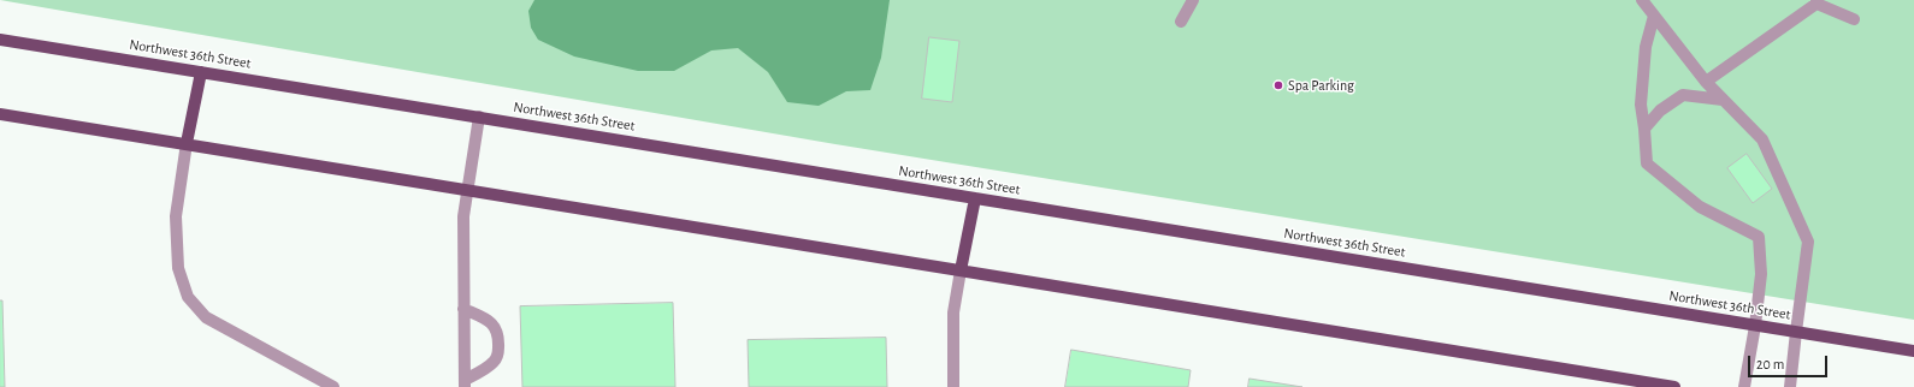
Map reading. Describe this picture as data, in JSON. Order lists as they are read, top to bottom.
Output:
{
  "streets": {
    "main road": ["Northwest 36th Street"]
  },
  "places": ["Spa Parking"],
  "scale_bar": "20 m"
}
